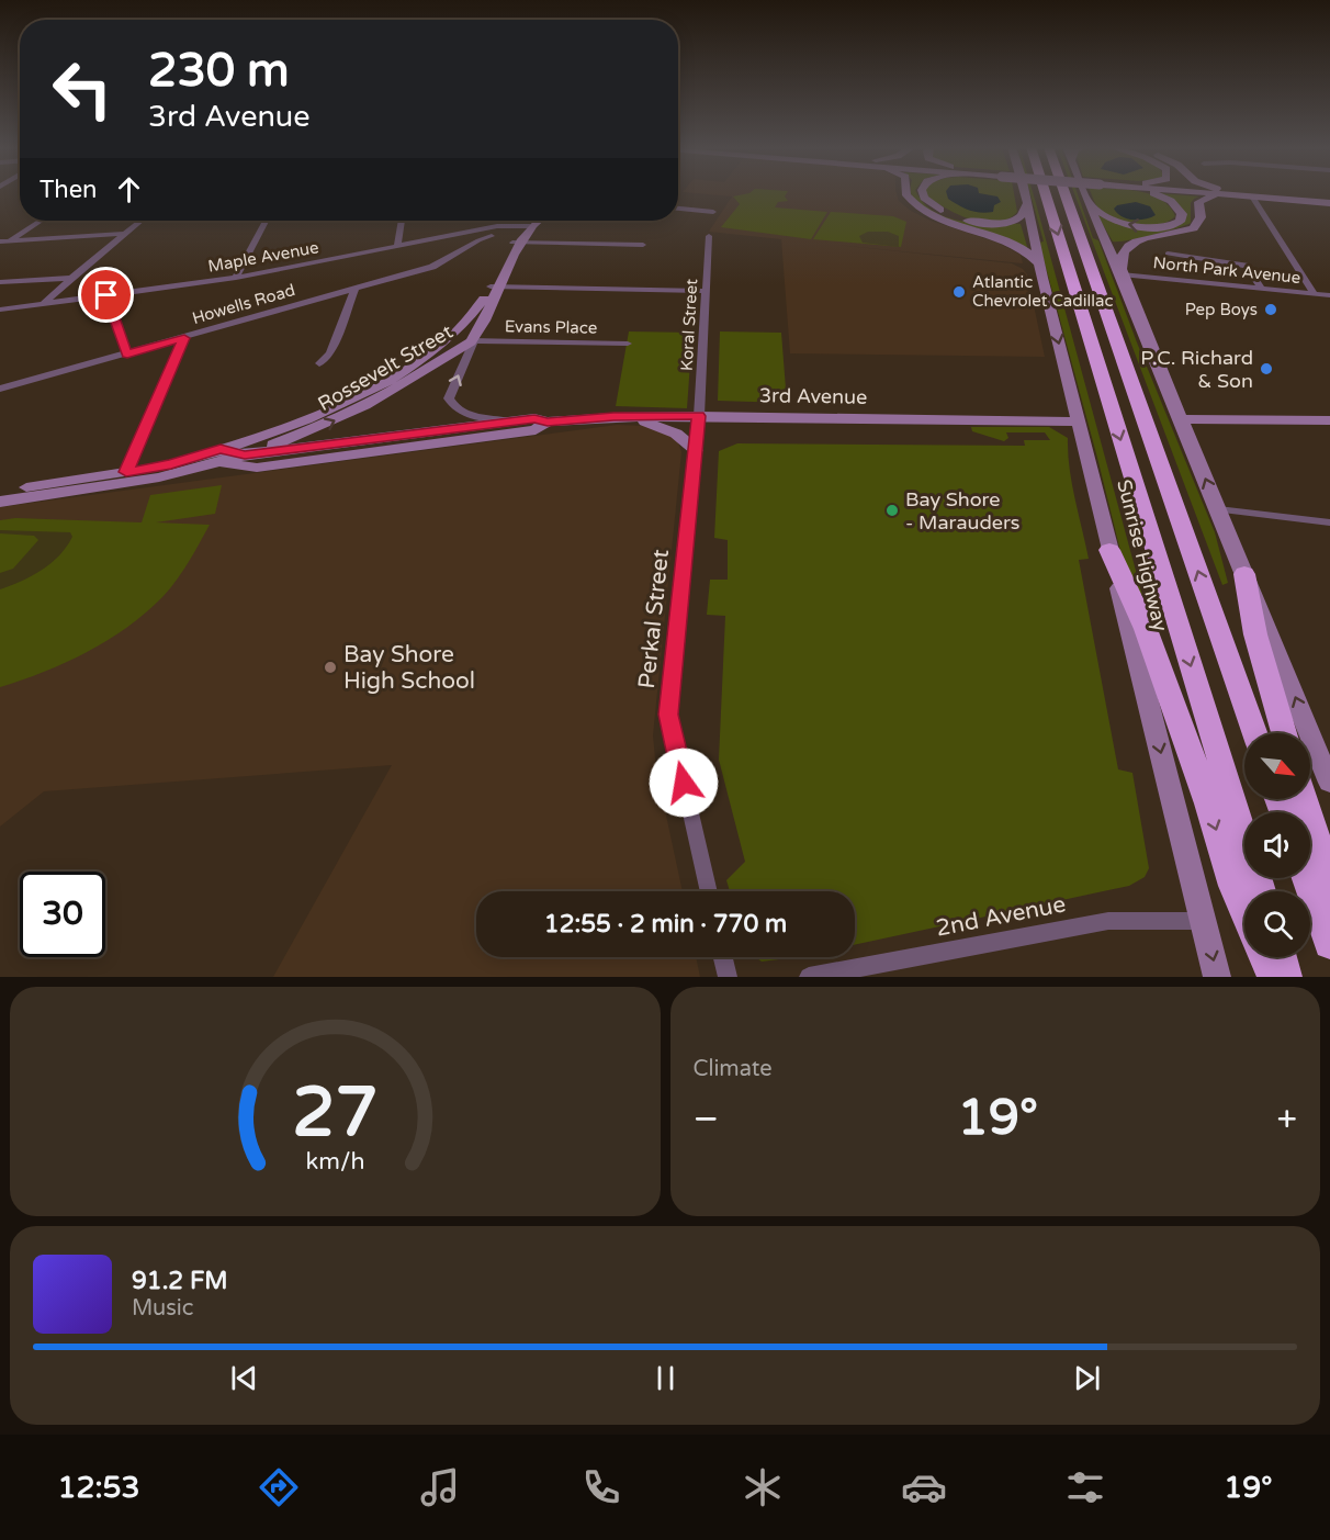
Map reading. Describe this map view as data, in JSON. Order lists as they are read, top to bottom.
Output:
{
  "streets": {
    "highway": ["Sunrise Highway"],
    "main road": ["Rossevelt Street", "3rd Avenue"],
    "street": [
      "Maple Avenue",
      "North Park Avenue",
      "Howells Road",
      "Koral Street",
      "Evans Place",
      "Perkal Street",
      "2nd Avenue"
    ]
  },
  "crossings": [
    ["Maple Avenue", "Rossevelt Street"],
    ["Koral Street", "3rd Avenue"],
    ["Koral Street", "Perkal Street"],
    ["Evans Place", "Rossevelt Street"],
    ["Rossevelt Street", "3rd Avenue"],
    ["3rd Avenue", "Sunrise Highway"],
    ["3rd Avenue", "Perkal Street"],
    ["Sunrise Highway", "2nd Avenue"]
  ],
  "places": [
    "Atlantic Chevrolet Cadillac",
    "Pep Boys",
    "P.C. Richard & Son",
    "Bay Shore - Marauders",
    "Bay Shore High School"
  ],
  "north": "bottom right",
  "page": {
    "turn": ["230 m", "3rd Avenue"],
    "then": "Then",
    "limit": "30",
    "trip": "12:55 · 2 min · 770 m",
    "tile": "Climate",
    "heat": ["−", "19°", "+"],
    "song": ["91.2 FM", "Music"],
    "tabs": ["12:53", "19°"],
    "gauge": ["27", "km/h"]
  }
}
